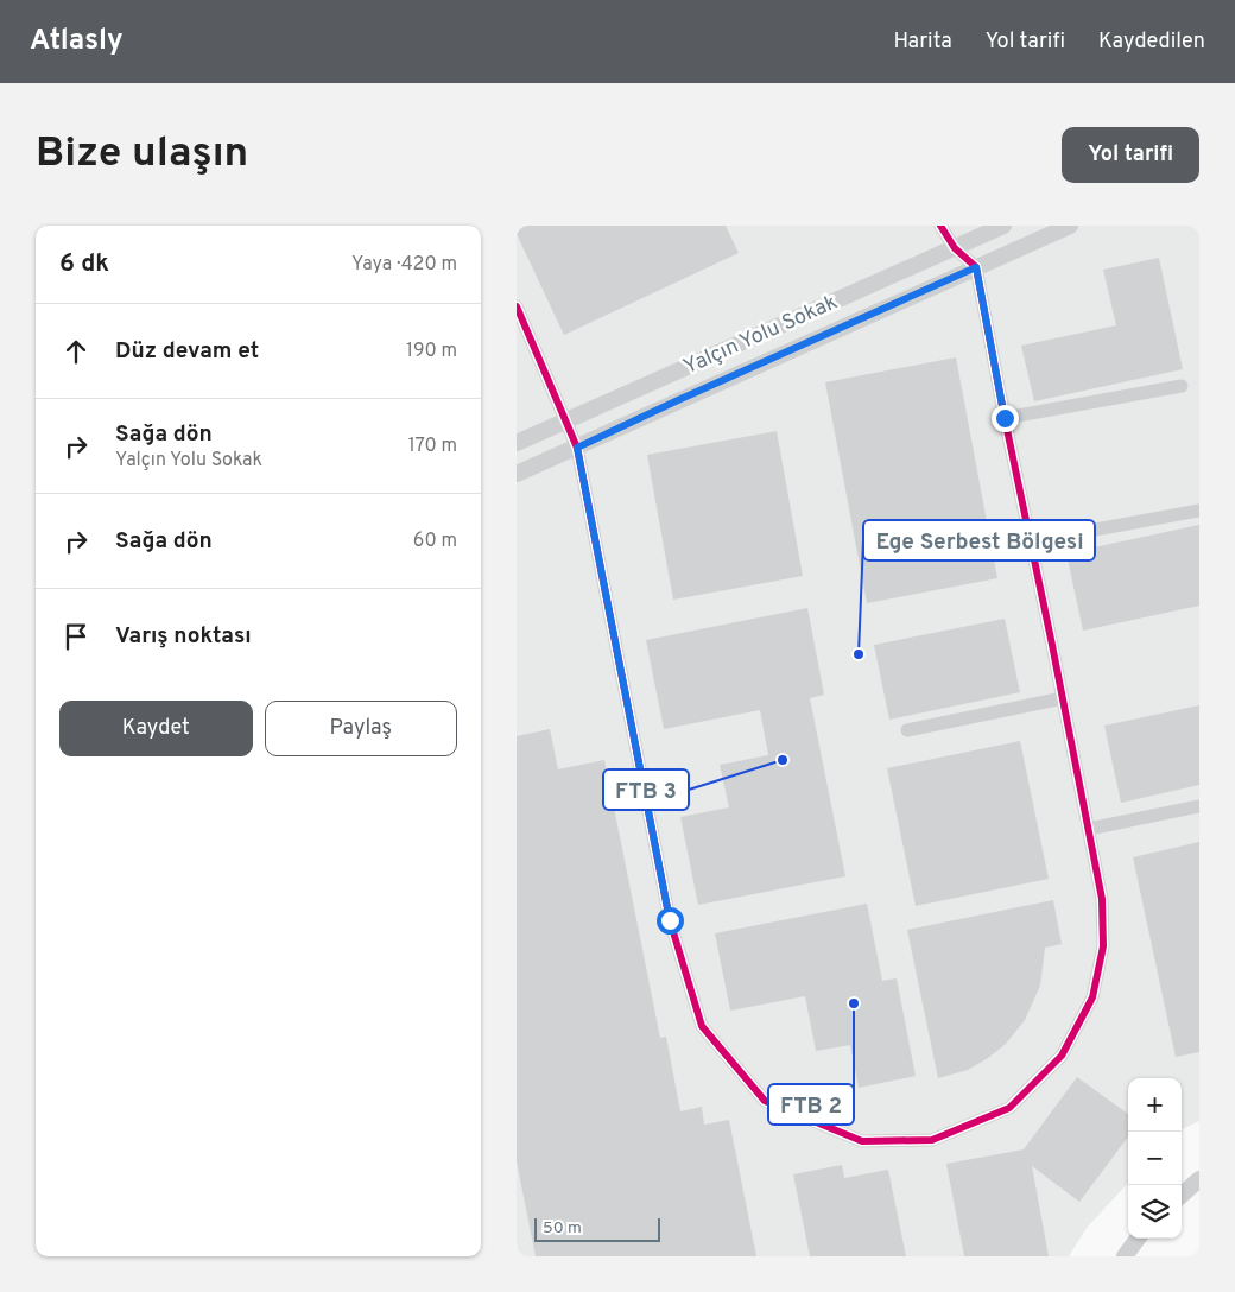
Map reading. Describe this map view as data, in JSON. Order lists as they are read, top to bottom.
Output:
{
  "streets": {
    "street": ["Yalçın Yolu Sokak"]
  },
  "places": ["Ege Serbest Bölgesi", "FTB 3", "FTB 2"],
  "scale_bar": "50 m",
  "page": {
    "header": "Atlasly",
    "nav": ["Harita", "Yol tarifi", "Kaydedilen"],
    "buttons": [
      "Yol tarifi",
      ["Kaydet", "Paylaş"]
    ],
    "title": "Bize ulaşın",
    "heading": ["6 dk", "Yaya · 420 m"],
    "list": [
      ["Düz devam et", "190 m"],
      ["Sağa dön", "Yalçın Yolu Sokak", "170 m"],
      ["Sağa dön", "60 m"],
      "Varış noktası"
    ],
    "map_buttons": ["+", "−"],
    "scale": "50 m"
  }
}
